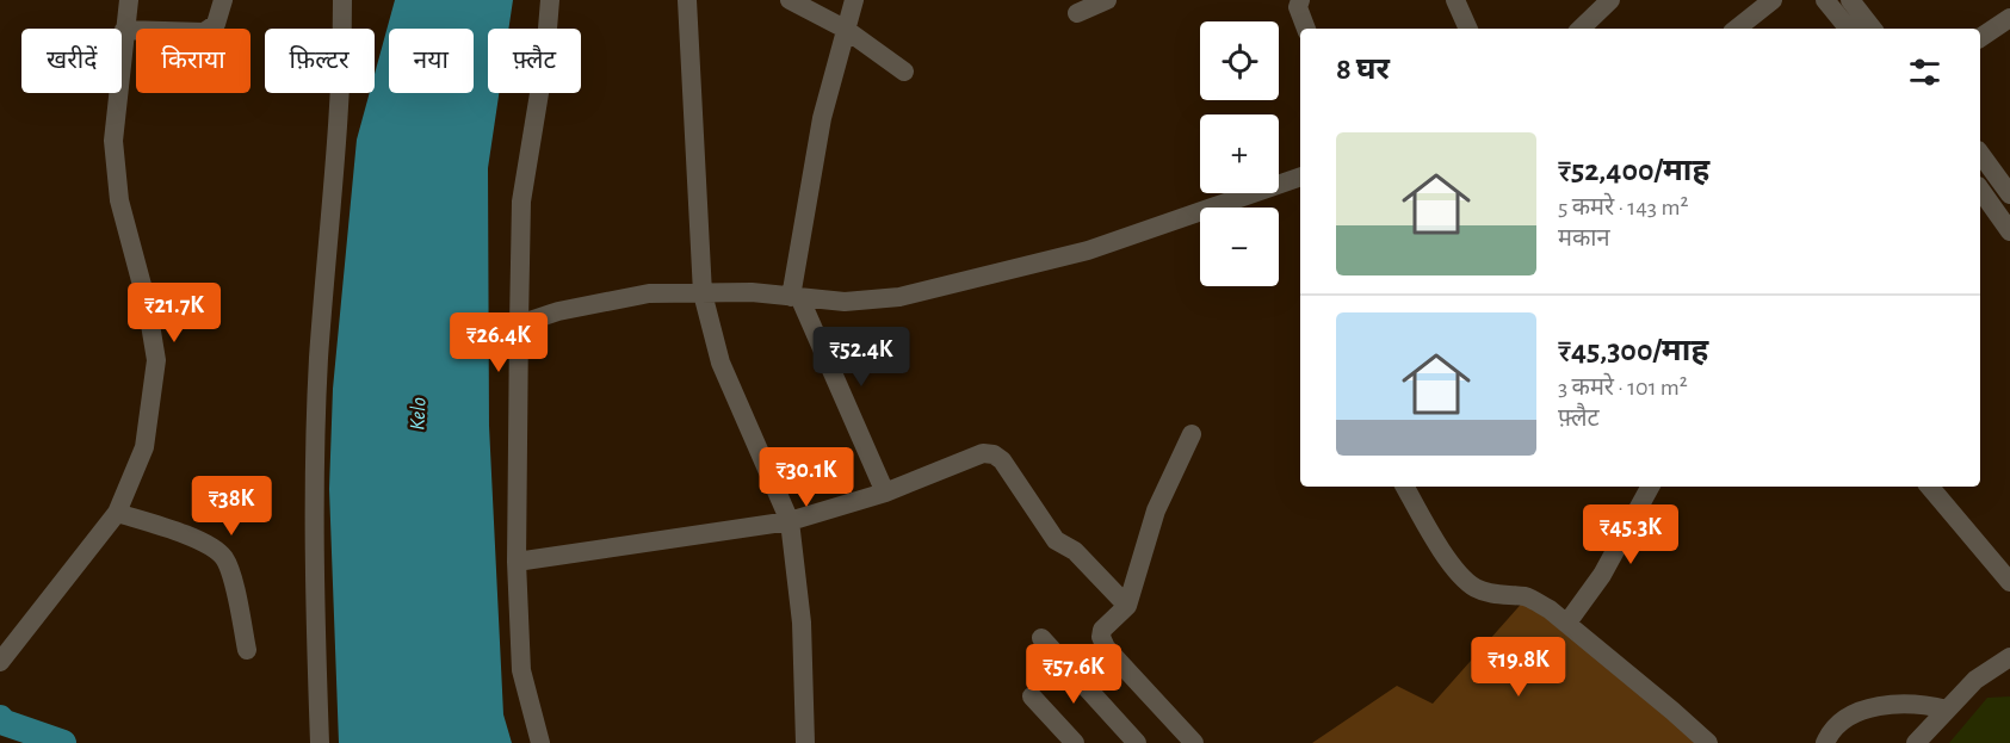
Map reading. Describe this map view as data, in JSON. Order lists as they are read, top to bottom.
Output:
{
  "water": ["Kelo"],
  "page": {
    "map_buttons": ["+", "−"],
    "chip": [
      "खरीदें",
      "किराया",
      "फ़िल्टर",
      "नया",
      "फ़्लैट"
    ],
    "heading": "8 घर",
    "list": [
      {
        "name": "₹52,400/माह",
        "note": "5 कमरे · 143 m² · मकान"
      },
      {
        "name": "₹45,300/माह",
        "note": "3 कमरे · 101 m² · फ़्लैट"
      }
    ],
    "price": [
      "₹21.7K",
      "₹26.4K",
      "₹52.4K",
      "₹30.1K",
      "₹38K",
      "₹45.3K",
      "₹19.8K",
      "₹57.6K"
    ]
  }
}
